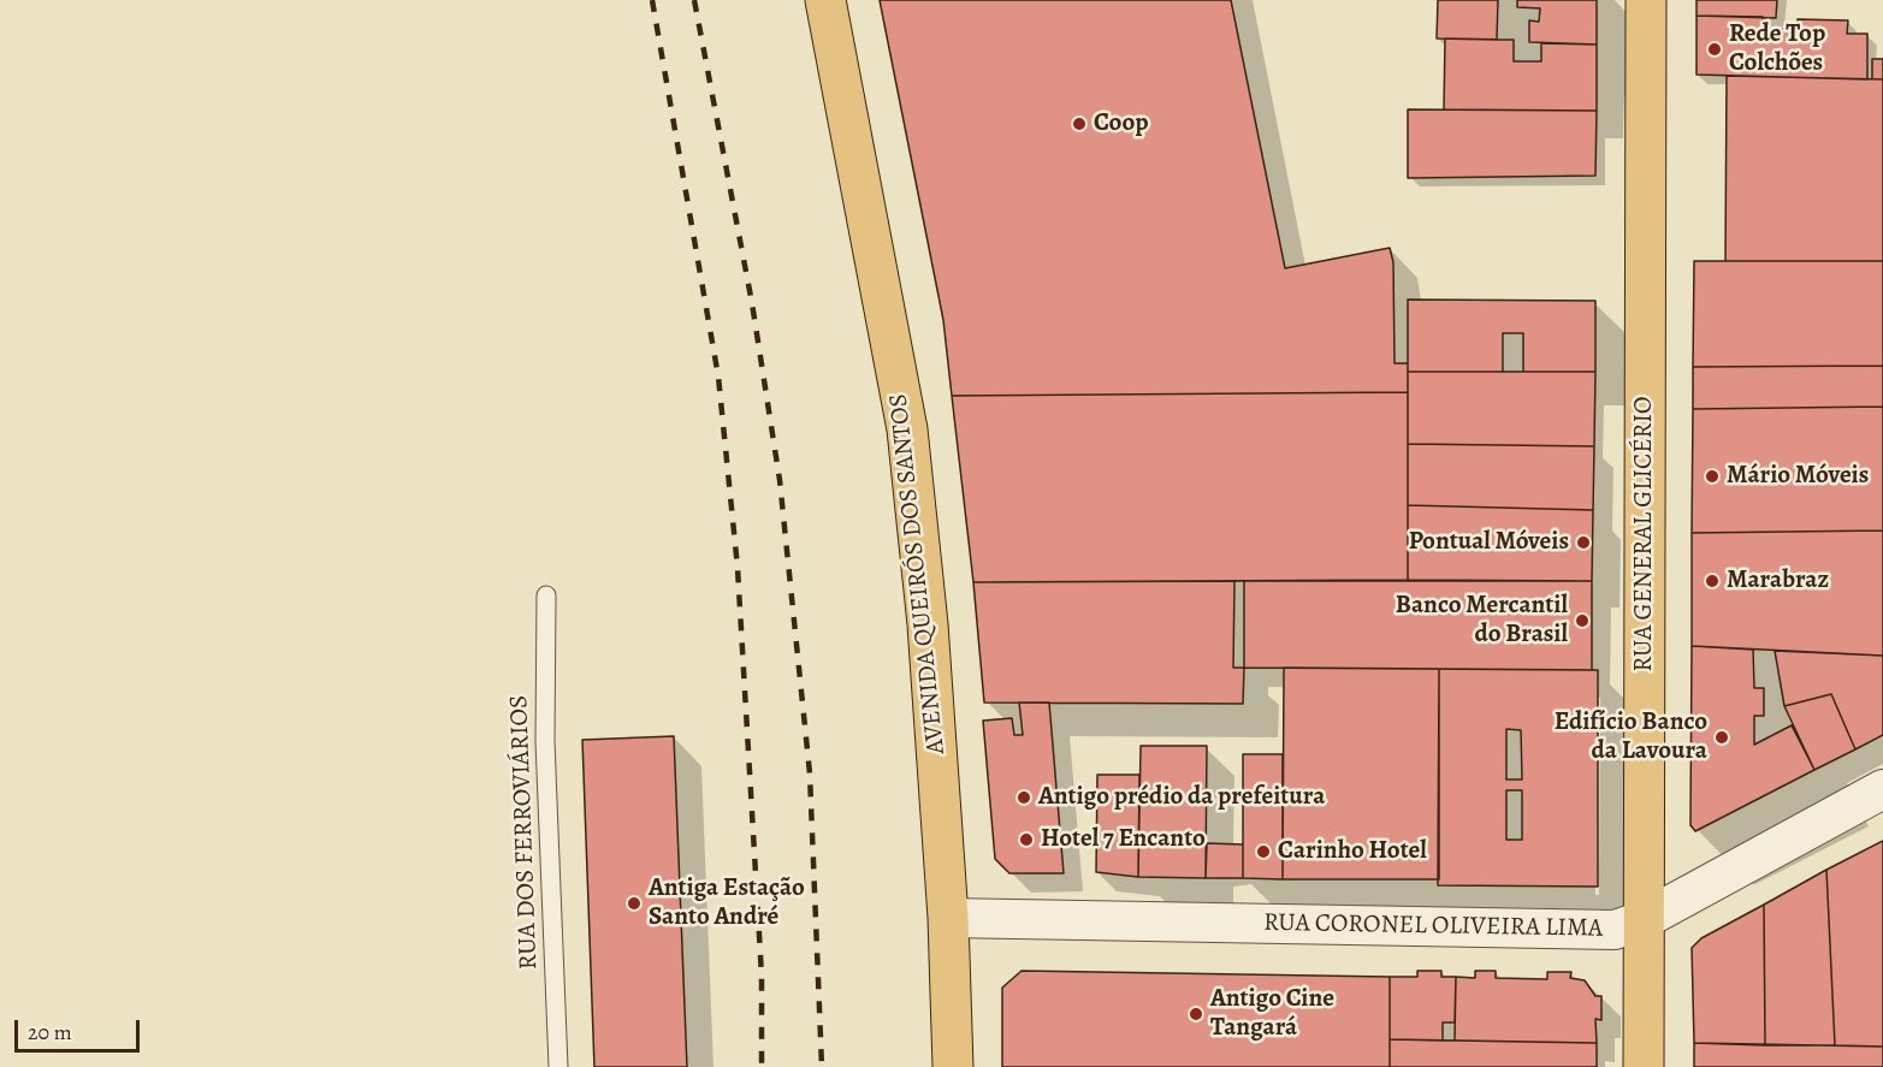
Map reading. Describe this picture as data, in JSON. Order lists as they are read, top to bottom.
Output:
{
  "streets": {
    "main road": ["RUA GENERAL GLICÉRIO", "AVENIDA QUEIRÓS DOS SANTOS"],
    "street": ["RUA CORONEL OLIVEIRA LIMA"],
    "lane": ["RUA DOS FERROVIÁRIOS"]
  },
  "crossings": [
    ["RUA GENERAL GLICÉRIO", "RUA CORONEL OLIVEIRA LIMA"],
    ["AVENIDA QUEIRÓS DOS SANTOS", "RUA CORONEL OLIVEIRA LIMA"]
  ],
  "places": [
    "Rede Top Colchões",
    "Coop",
    "Mário Móveis",
    "Pontual Móveis",
    "Marabraz",
    "Banco Mercantil do Brasil",
    "Edifício Banco da Lavoura",
    "Antigo prédio da prefeitura",
    "Hotel 7 Encanto",
    "Carinho Hotel",
    "Antiga Estação Santo André",
    "Antigo Cine Tangará"
  ],
  "scale_bar": "20 m"
}
